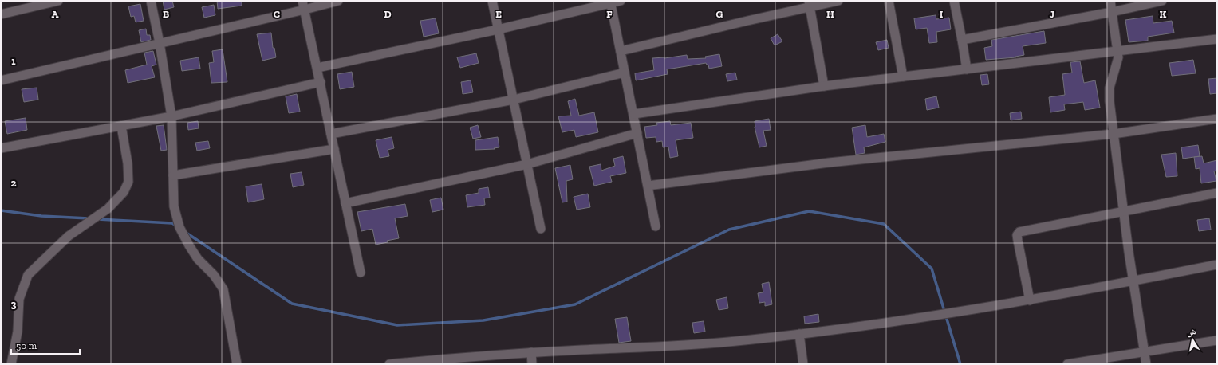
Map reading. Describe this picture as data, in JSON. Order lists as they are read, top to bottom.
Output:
{
  "scale_bar": "50 m",
  "north": "top",
  "grid": {
    "columns": [
      "A",
      "B",
      "C",
      "D",
      "E",
      "F",
      "G",
      "H",
      "I",
      "J",
      "K"
    ],
    "rows": ["1", "2", "3"]
  }
}
